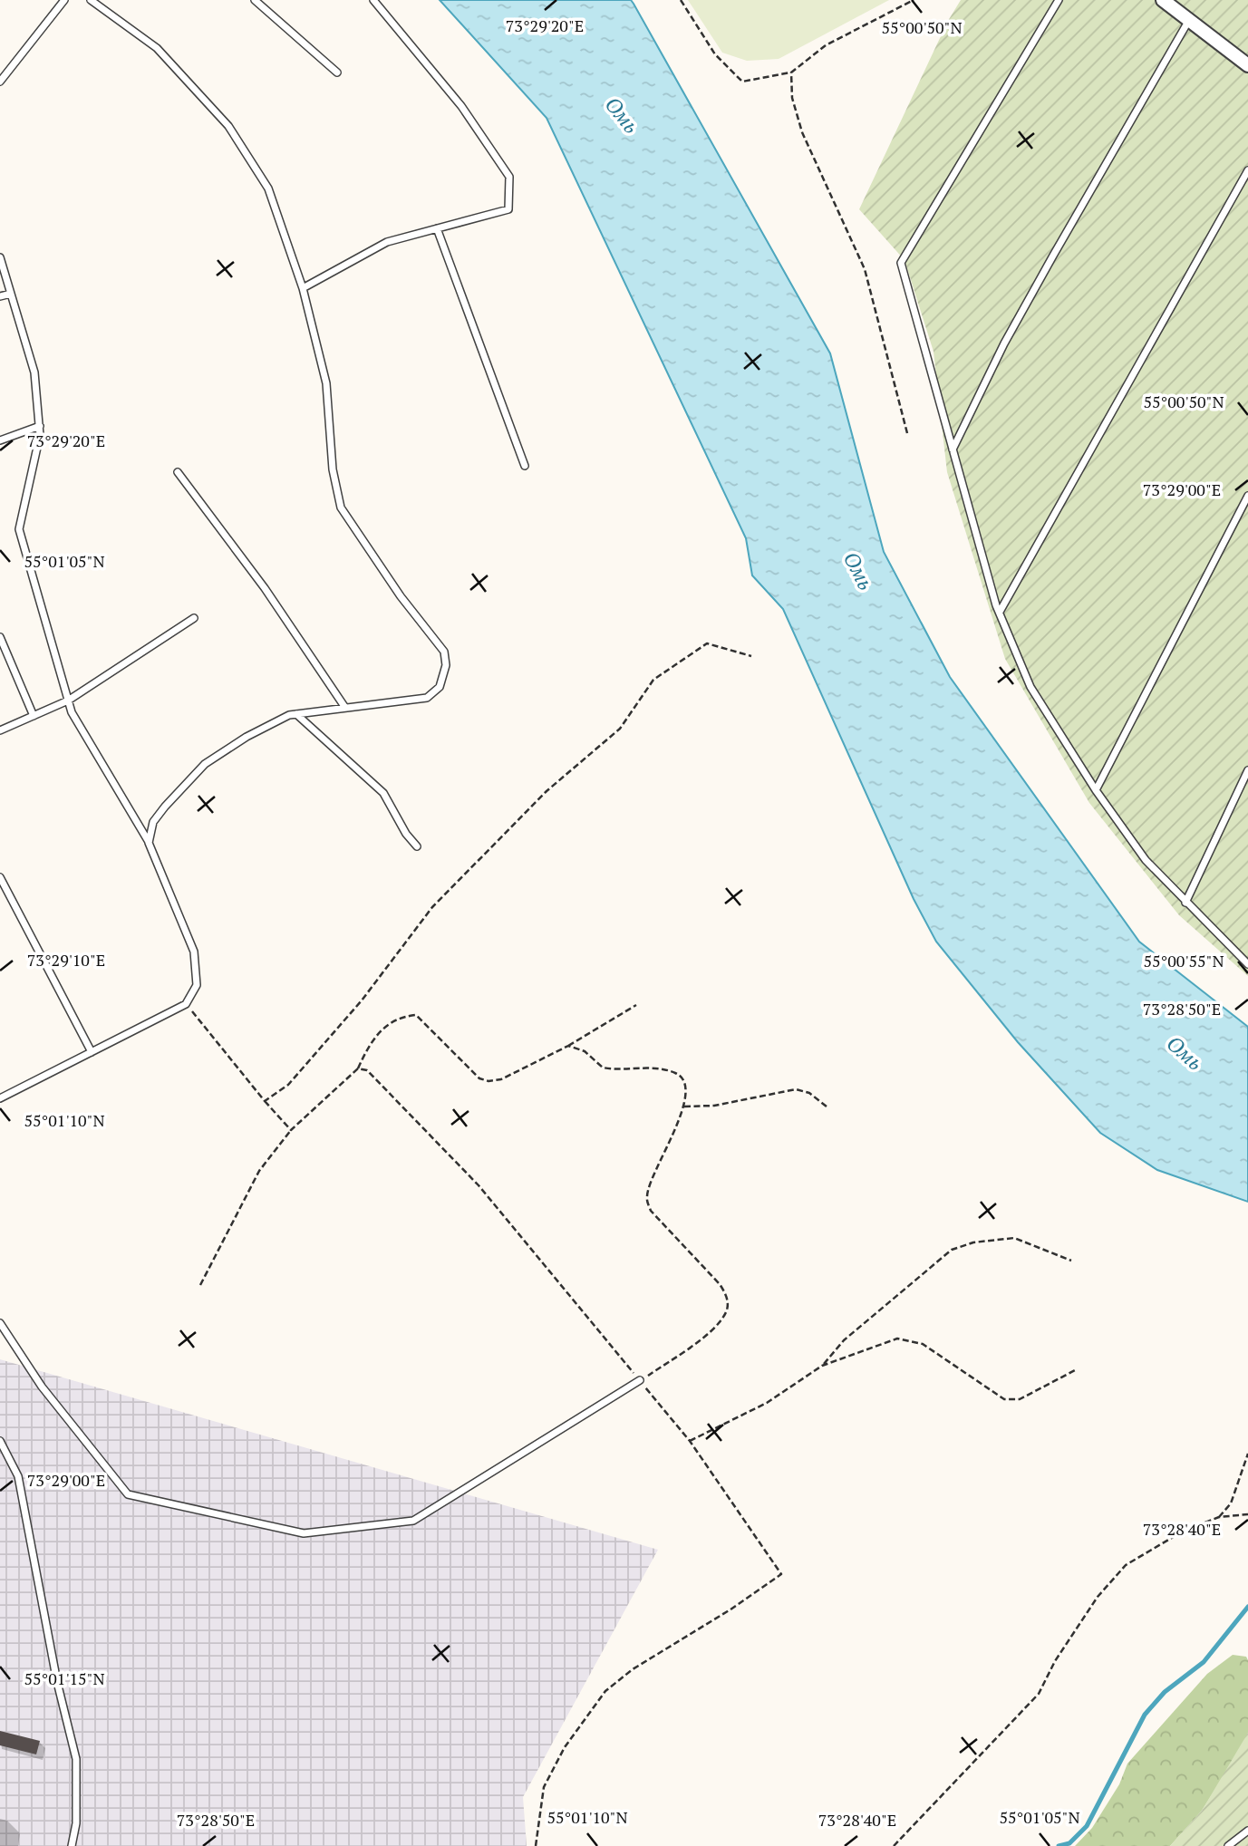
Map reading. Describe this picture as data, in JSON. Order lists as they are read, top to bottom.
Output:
{
  "water": ["Омь"],
  "coordinates": [
    "73°29'20\"E",
    "55°00'50\"N",
    "73°29'00\"E",
    "55°01'05\"N",
    "73°29'10\"E",
    "55°00'55\"N",
    "73°28'50\"E",
    "55°01'10\"N",
    "73°28'40\"E",
    "55°01'15\"N"
  ]
}
